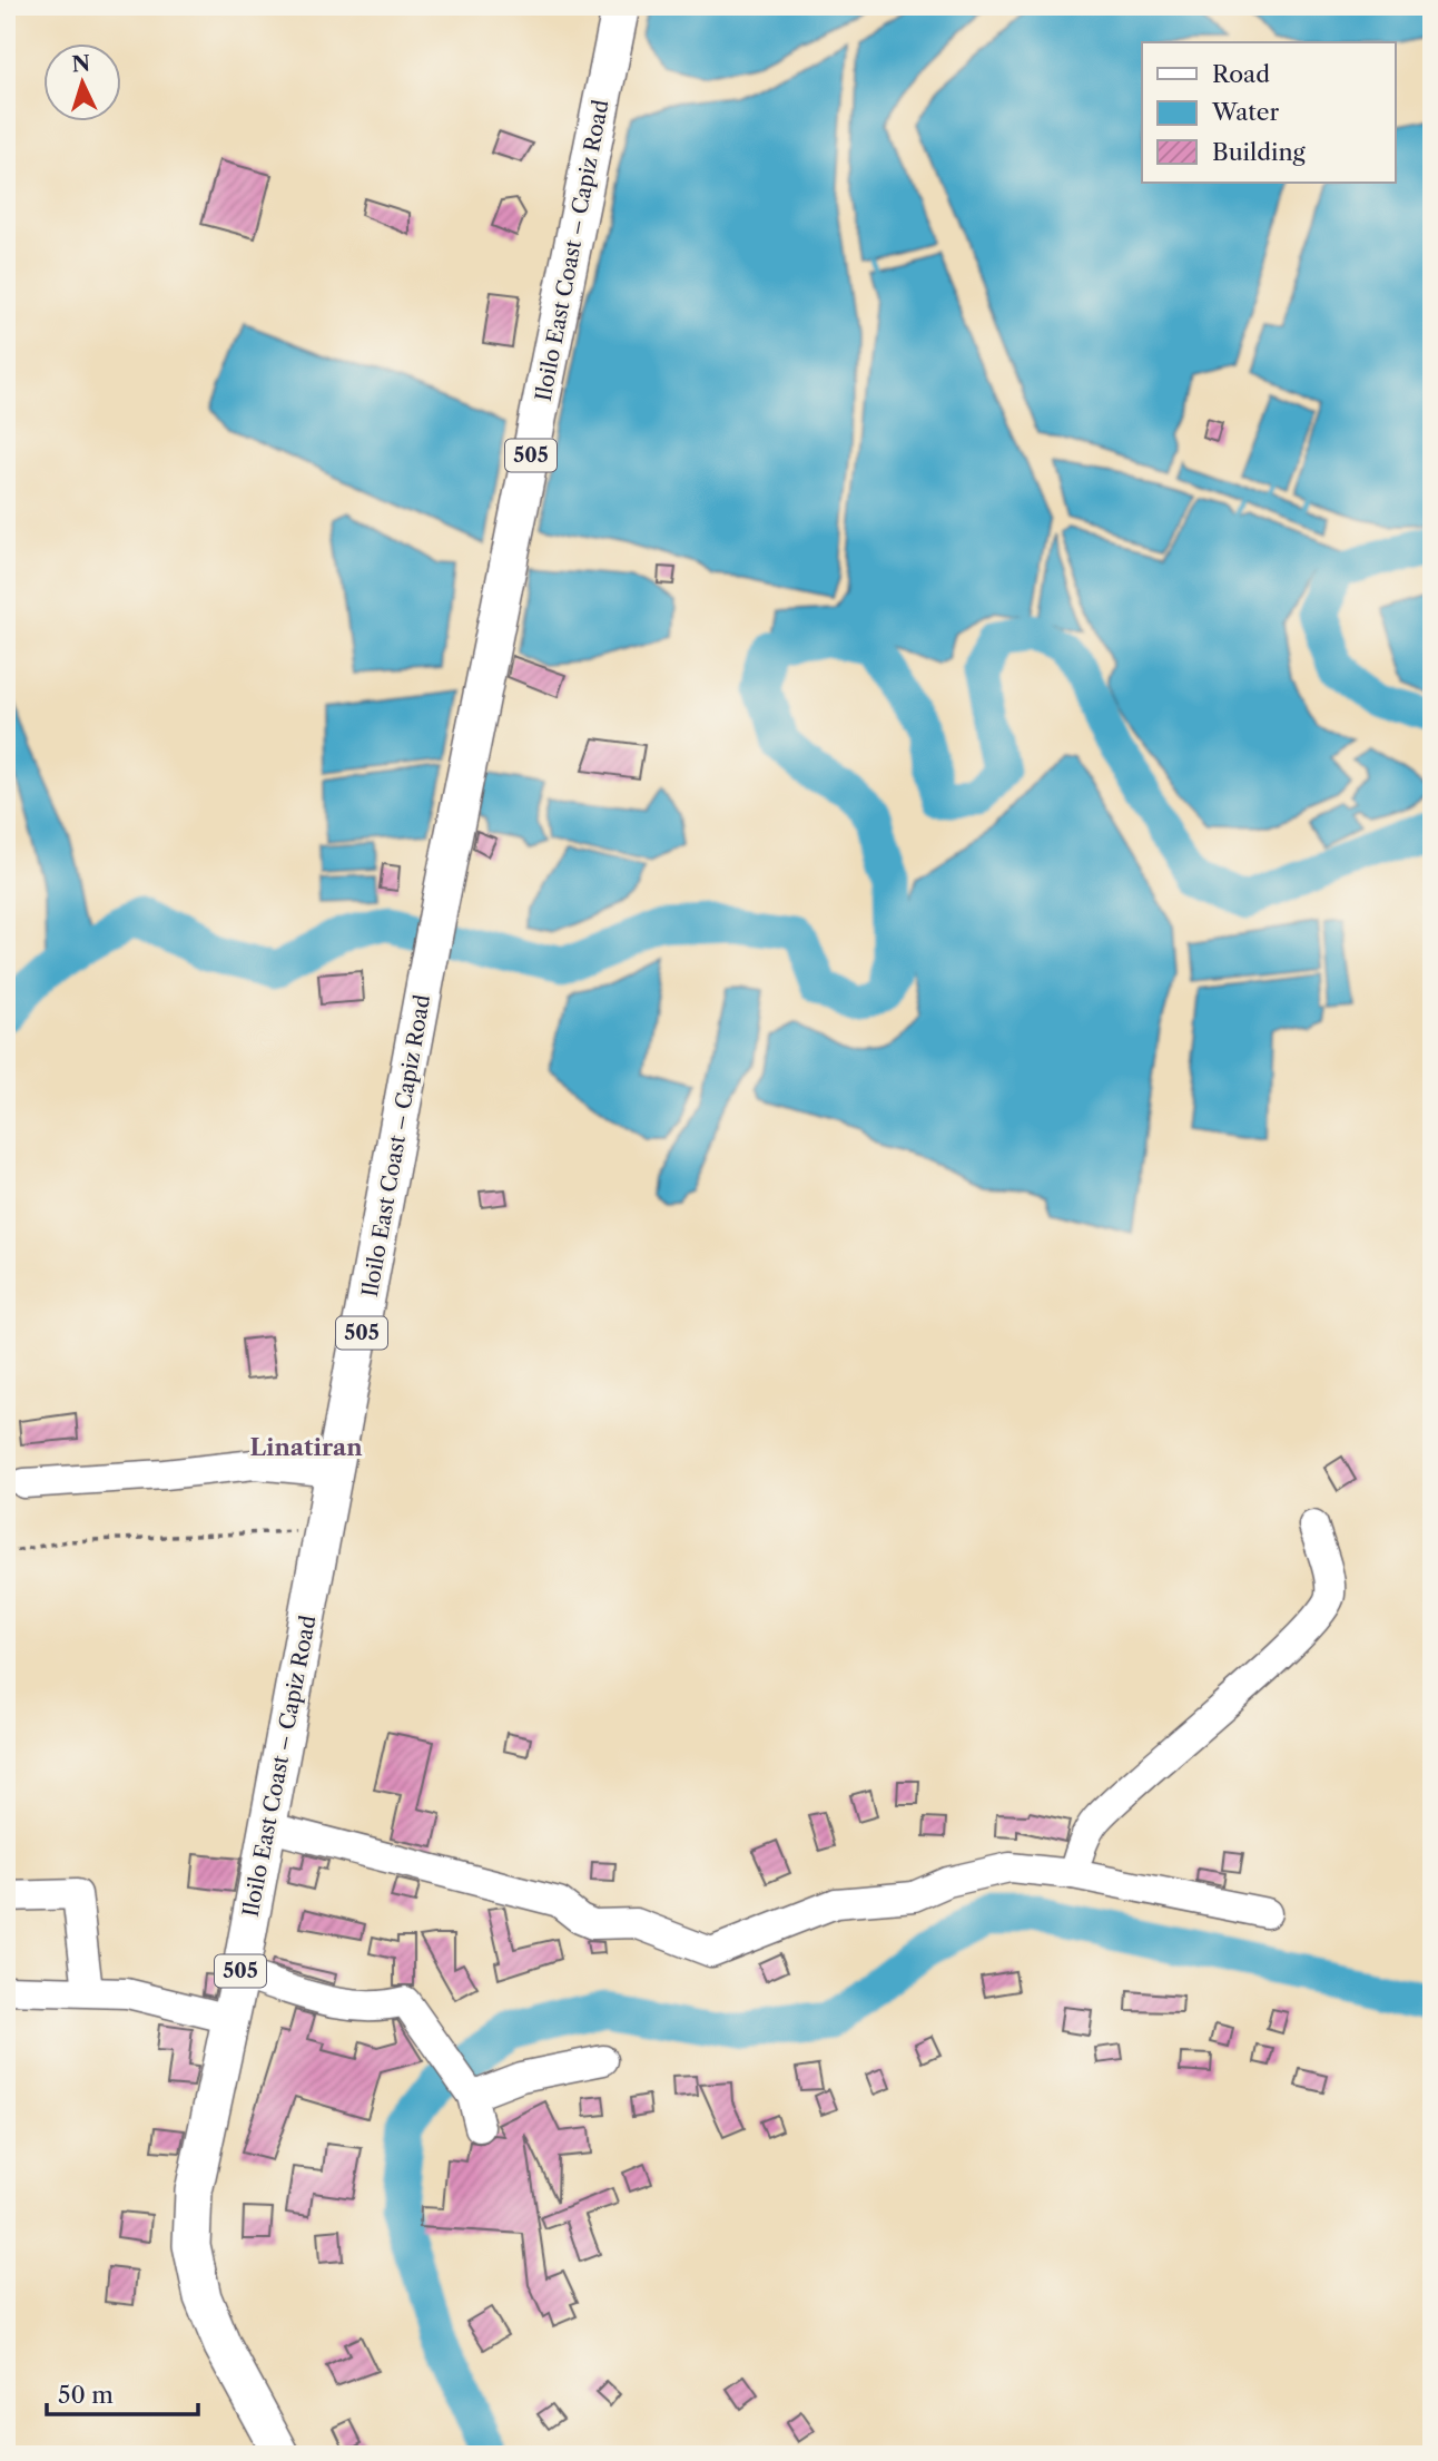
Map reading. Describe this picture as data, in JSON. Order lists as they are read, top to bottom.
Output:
{
  "streets": {
    "main road": ["Iloilo East Coast – Capiz Road", "505"]
  },
  "districts": ["Linatiran"],
  "legend": ["Road", "Water", "Building"],
  "scale_bar": "50 m",
  "north": "top"
}
